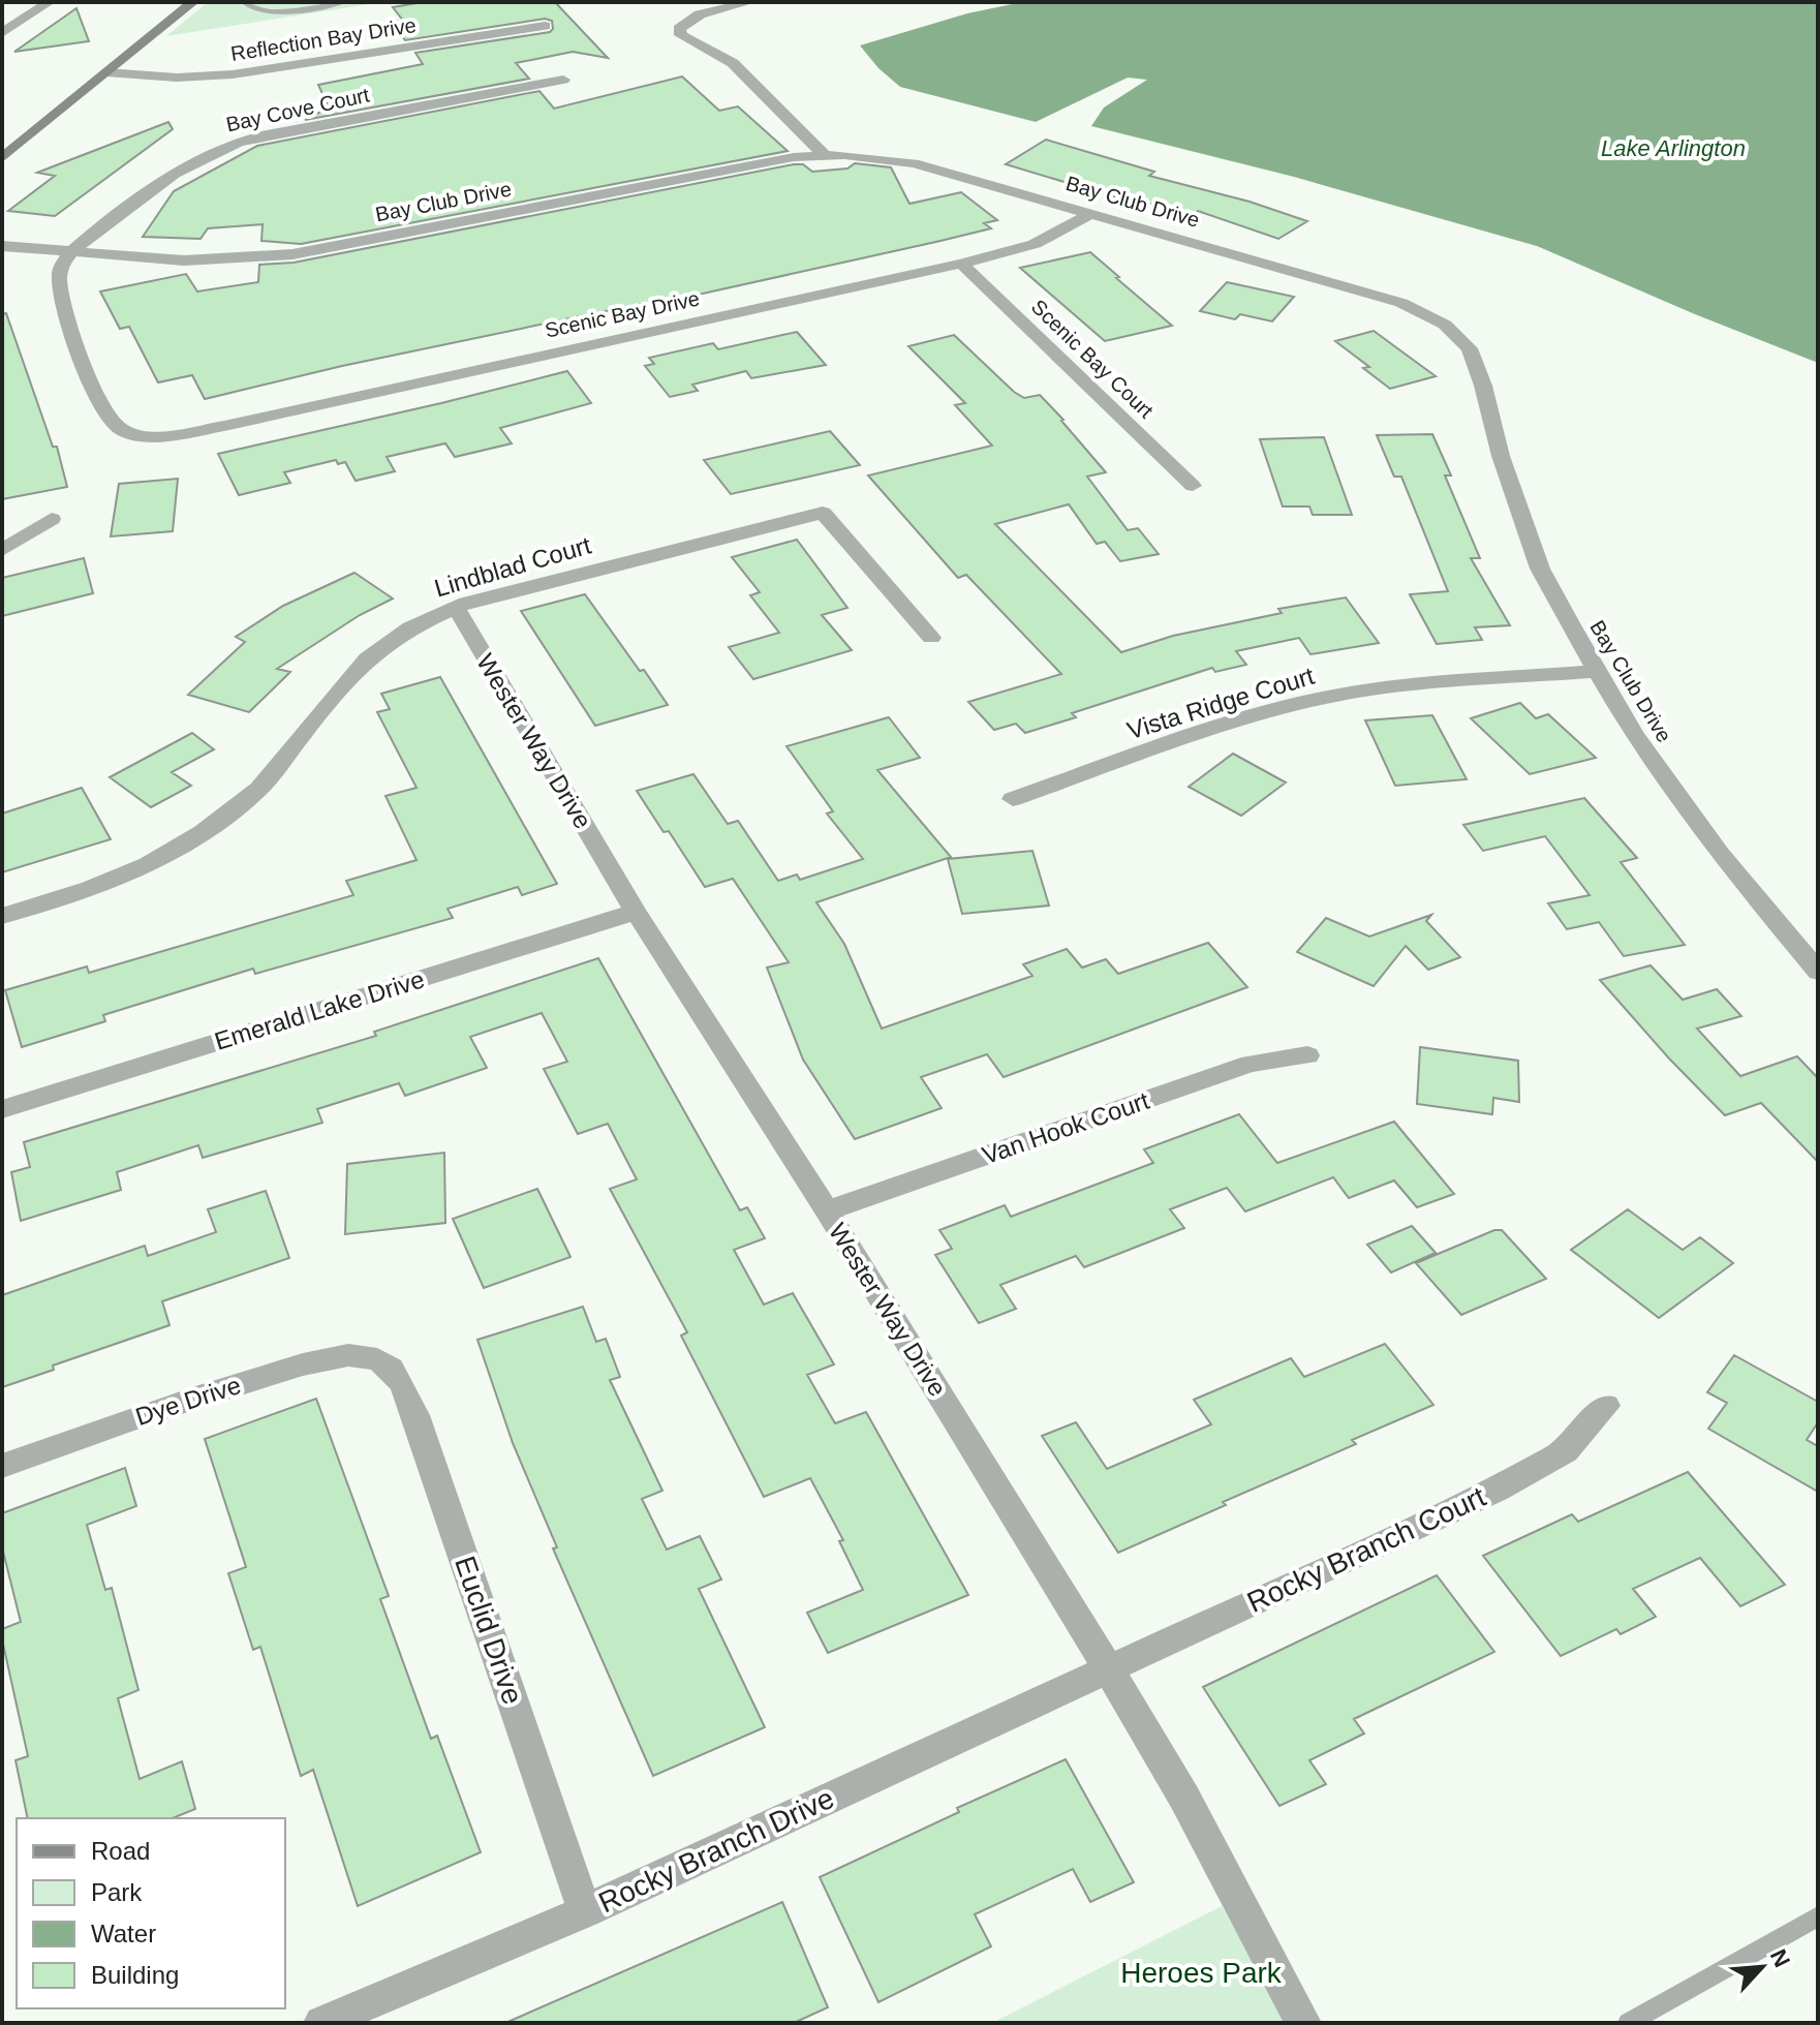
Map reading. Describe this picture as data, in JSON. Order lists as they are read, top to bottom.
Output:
{
  "streets": {
    "street": [
      "Reflection Bay Drive",
      "Bay Cove Court",
      "Bay Club Drive",
      "Scenic Bay Drive",
      "Scenic Bay Court",
      "Lindblad Court",
      "Vista Ridge Court",
      "Wester Way Drive",
      "Emerald Lake Drive",
      "Van Hook Court",
      "Dye Drive",
      "Rocky Branch Court",
      "Euclid Drive",
      "Rocky Branch Drive"
    ]
  },
  "crossings": [
    ["Bay Cove Court", "Bay Club Drive"],
    ["Bay Cove Court", "Scenic Bay Drive"],
    ["Bay Club Drive", "Scenic Bay Drive"],
    ["Bay Club Drive", "Vista Ridge Court"],
    ["Scenic Bay Drive", "Scenic Bay Court"],
    ["Lindblad Court", "Wester Way Drive"],
    ["Wester Way Drive", "Emerald Lake Drive"],
    ["Wester Way Drive", "Van Hook Court"],
    ["Wester Way Drive", "Rocky Branch Court"],
    ["Wester Way Drive", "Rocky Branch Drive"],
    ["Dye Drive", "Euclid Drive"],
    ["Rocky Branch Court", "Rocky Branch Drive"],
    ["Euclid Drive", "Rocky Branch Drive"]
  ],
  "water": ["Lake Arlington"],
  "parks": ["Heroes Park"],
  "legend": [
    "Road",
    "Park",
    "Water",
    "Building"
  ],
  "north": "top right"
}
